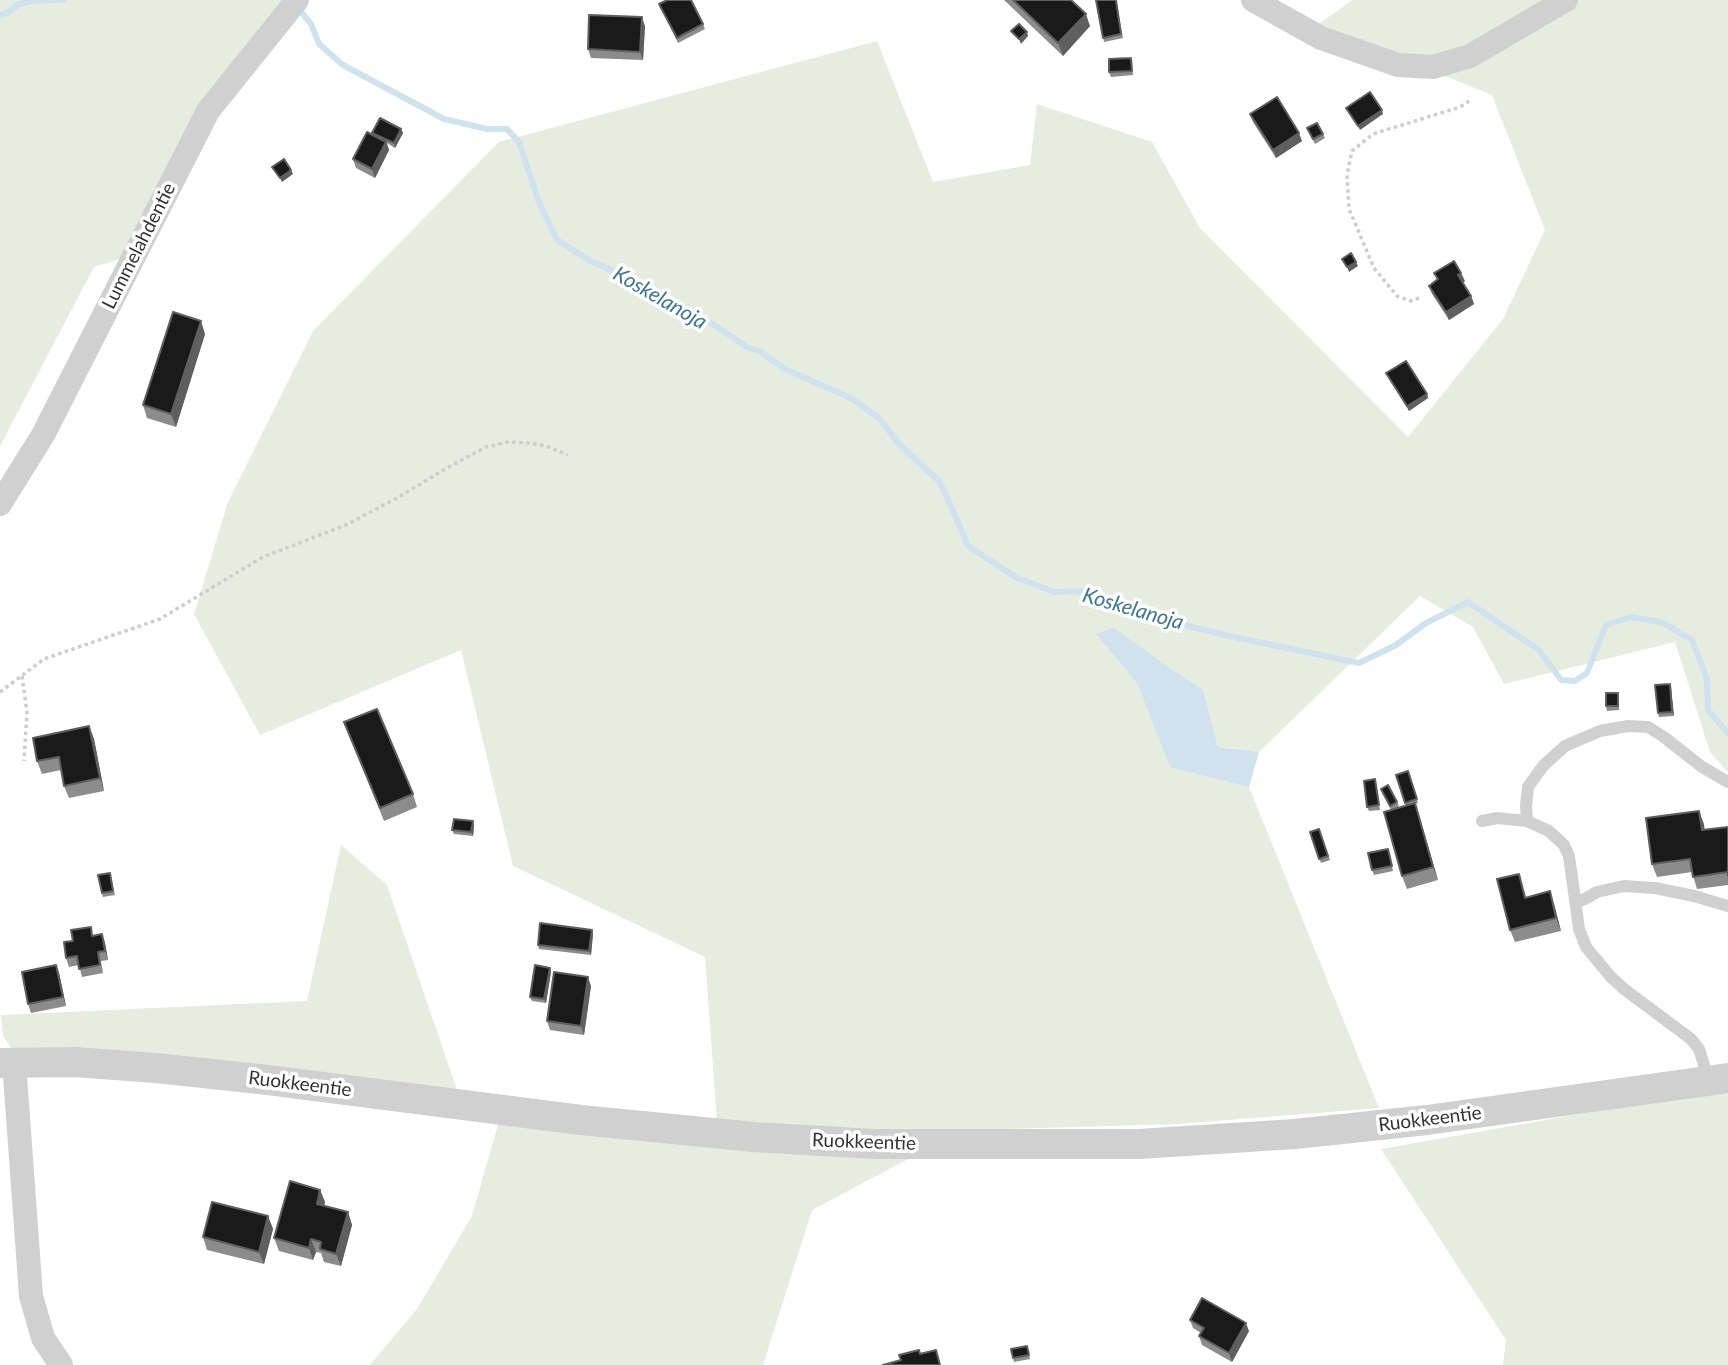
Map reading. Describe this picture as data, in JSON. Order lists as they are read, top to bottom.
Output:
{
  "streets": {
    "street": ["Lummelahdentie", "Ruokkeentie"]
  },
  "water": ["Koskelanoja"]
}
